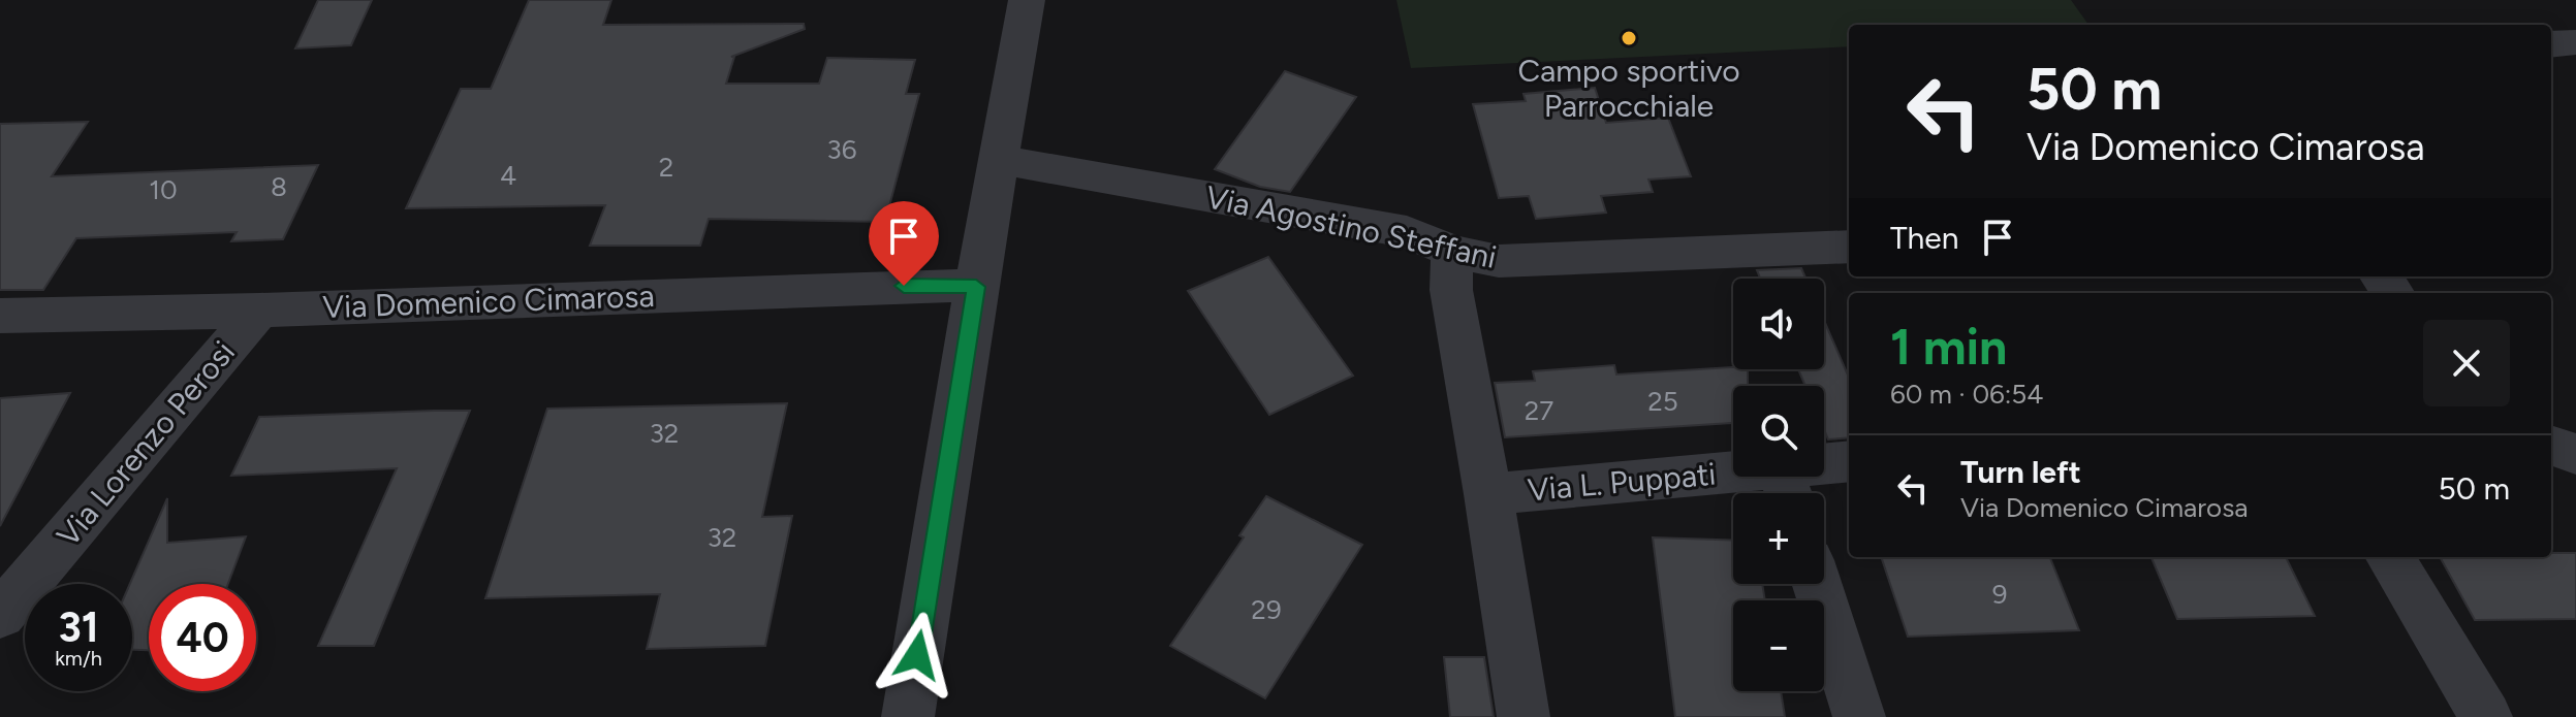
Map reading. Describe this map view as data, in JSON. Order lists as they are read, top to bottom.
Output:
{
  "streets": {
    "street": [
      "Via Agostino Steffani",
      "Via Domenico Cimarosa",
      "Via Lorenzo Perosi",
      "Via L. Puppati"
    ]
  },
  "crossings": [
    ["Via Agostino Steffani", "Via L. Puppati"],
    ["Via Domenico Cimarosa", "Via Lorenzo Perosi"]
  ],
  "places": ["Campo sportivo Parrocchiale"],
  "house_numbers": [
    "36",
    "2",
    "4",
    "8",
    "10",
    "25",
    "27",
    "32",
    "32",
    "9",
    "29"
  ],
  "page": {
    "turn": ["50 m", "Via Domenico Cimarosa"],
    "then": "Then",
    "map_buttons": ["+", "−"],
    "heading": ["1 min", "60 m · 06:54"],
    "list": [
      {
        "name": "Turn left",
        "note": "Via Domenico Cimarosa",
        "value": "50 m"
      }
    ],
    "speed": "31 km/h",
    "limit": "40"
  }
}
